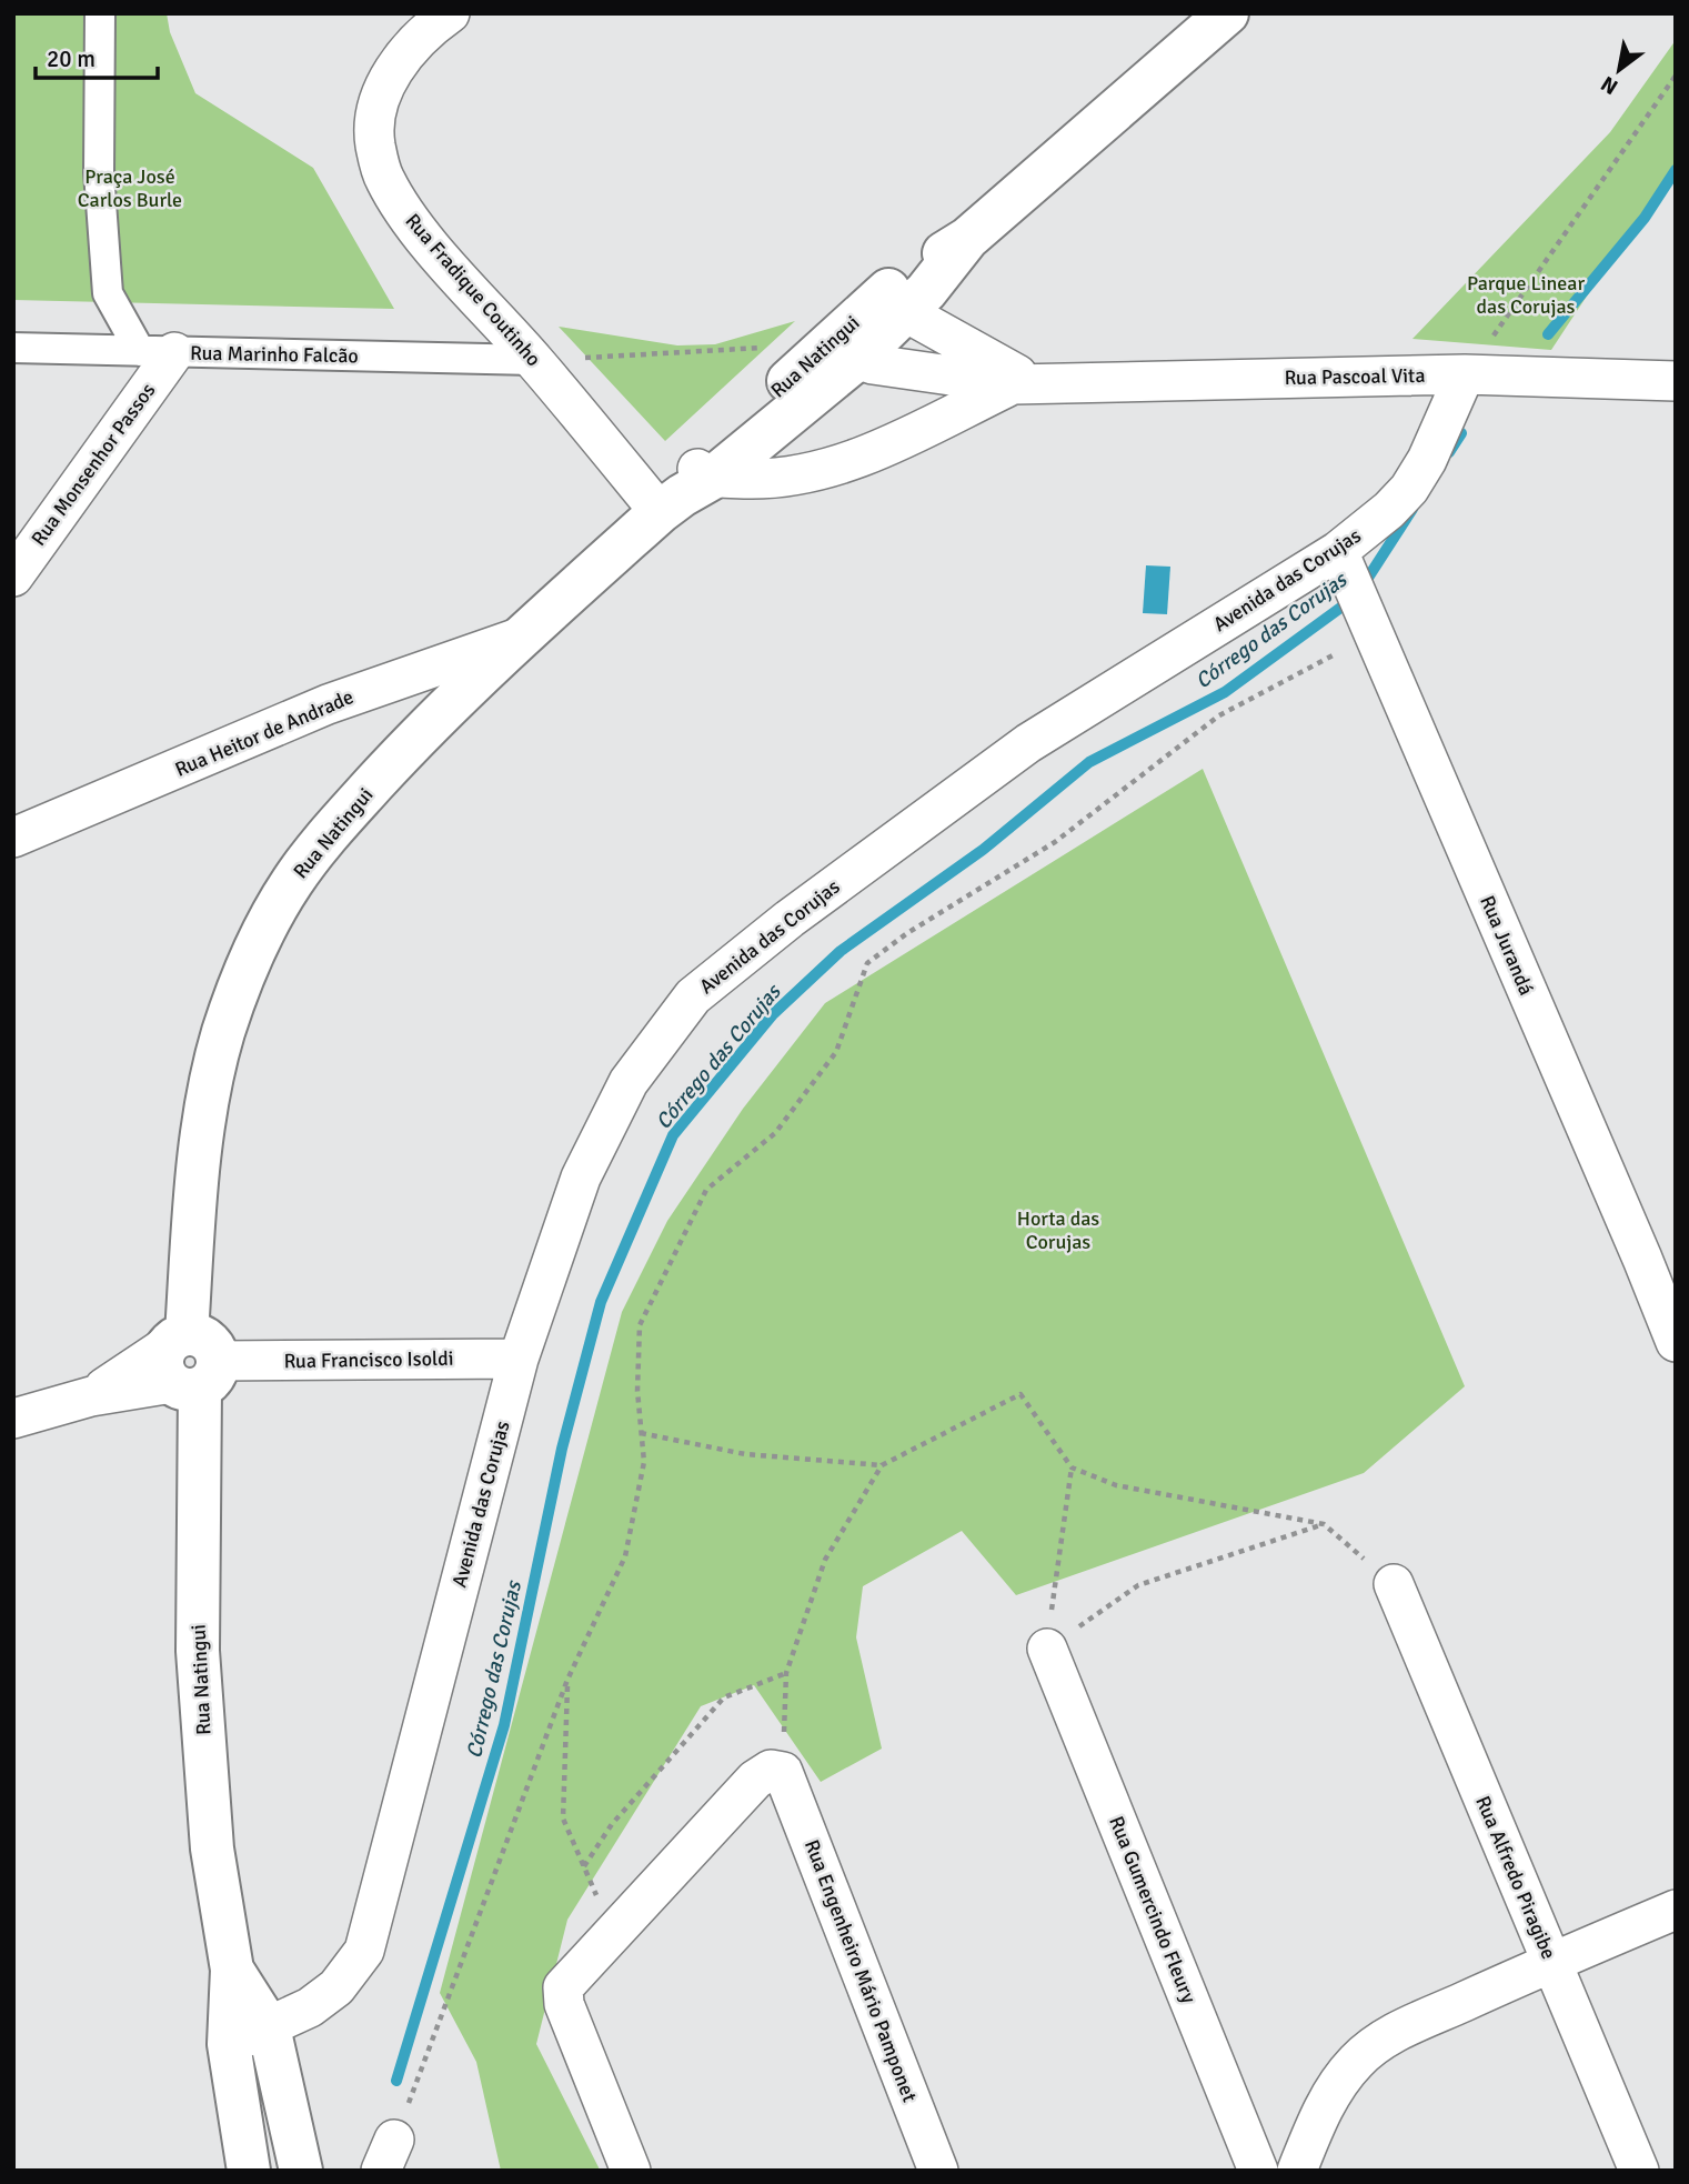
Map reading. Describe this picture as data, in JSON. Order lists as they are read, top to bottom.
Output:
{
  "streets": {
    "street": [
      "Rua Fradique Coutinho",
      "Rua Marinho Falcão",
      "Rua Natingui",
      "Rua Pascoal Vita",
      "Rua Monsenhor Passos",
      "Avenida das Corujas",
      "Rua Heitor de Andrade",
      "Rua Jurandá",
      "Rua Francisco Isoldi",
      "Rua Alfredo Piragibe",
      "Rua Gumercindo Fleury",
      "Rua Engenheiro Mário Pamponet"
    ]
  },
  "crossings": [
    ["Rua Fradique Coutinho", "Rua Marinho Falcão"],
    ["Rua Fradique Coutinho", "Rua Natingui"],
    ["Rua Fradique Coutinho", "Rua Pascoal Vita"],
    ["Rua Marinho Falcão", "Rua Monsenhor Passos"],
    ["Rua Natingui", "Rua Pascoal Vita"],
    ["Rua Natingui", "Avenida das Corujas"],
    ["Rua Natingui", "Rua Heitor de Andrade"],
    ["Rua Natingui", "Rua Francisco Isoldi"],
    ["Rua Pascoal Vita", "Avenida das Corujas"],
    ["Avenida das Corujas", "Rua Jurandá"],
    ["Avenida das Corujas", "Rua Francisco Isoldi"]
  ],
  "water": ["Córrego das Corujas"],
  "parks": ["Praça José Carlos Burle", "Parque Linear das Corujas", "Horta das Corujas"],
  "scale_bar": "20 m",
  "north": "bottom left"
}
